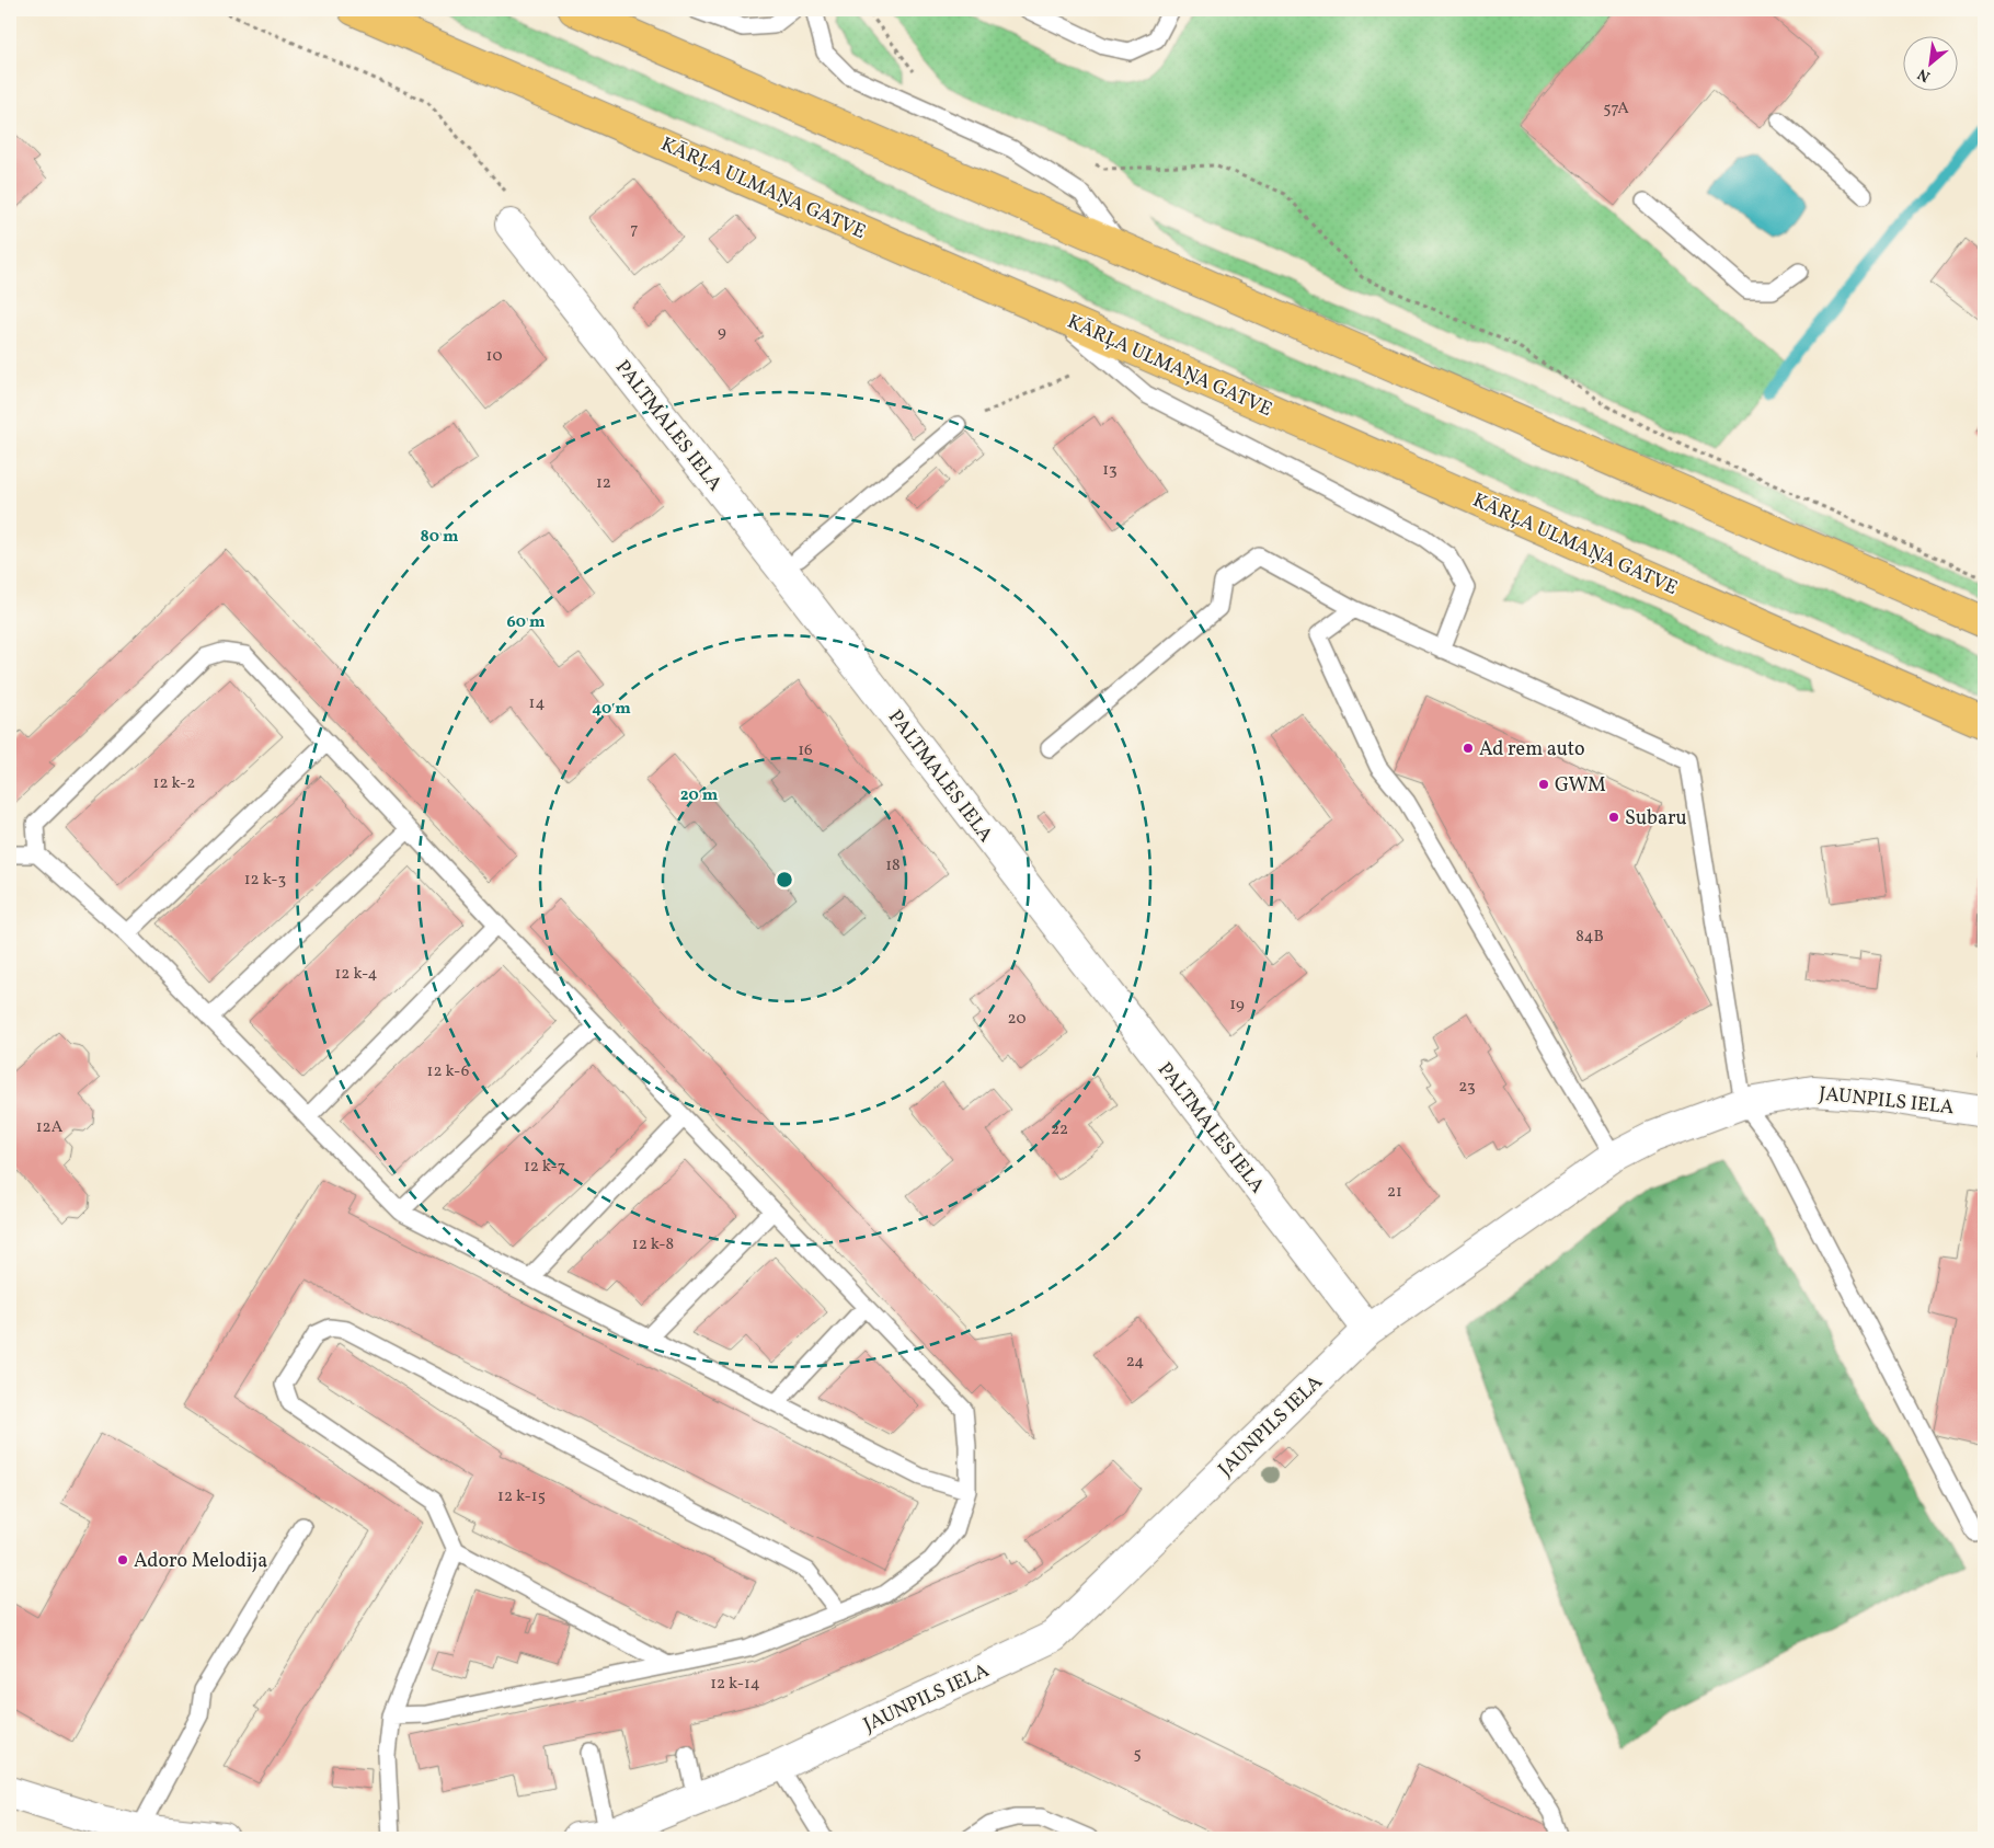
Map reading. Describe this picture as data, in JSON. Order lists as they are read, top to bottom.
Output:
{
  "streets": {
    "highway": ["KĀRĻA ULMAŅA GATVE"],
    "street": ["PALTMALES IELA", "JAUNPILS IELA"]
  },
  "crossings": [
    ["PALTMALES IELA", "JAUNPILS IELA"]
  ],
  "places": [
    "Ad rem auto",
    "GWM",
    "Subaru",
    "Adoro Melodija"
  ],
  "house_numbers": [
    "57A",
    "7",
    "9",
    "10",
    "13",
    "12",
    "14",
    "16",
    "12 k-2",
    "18",
    "12 k-3",
    "84B",
    "12 k-4",
    "19",
    "20",
    "12 k-6",
    "23",
    "12A",
    "22",
    "12 k-7",
    "21",
    "12 k-8",
    "24",
    "12 k-15",
    "12 k-14",
    "5"
  ],
  "north": "bottom left",
  "rings": [
    "80 m",
    "60 m",
    "40 m",
    "20 m"
  ]
}
